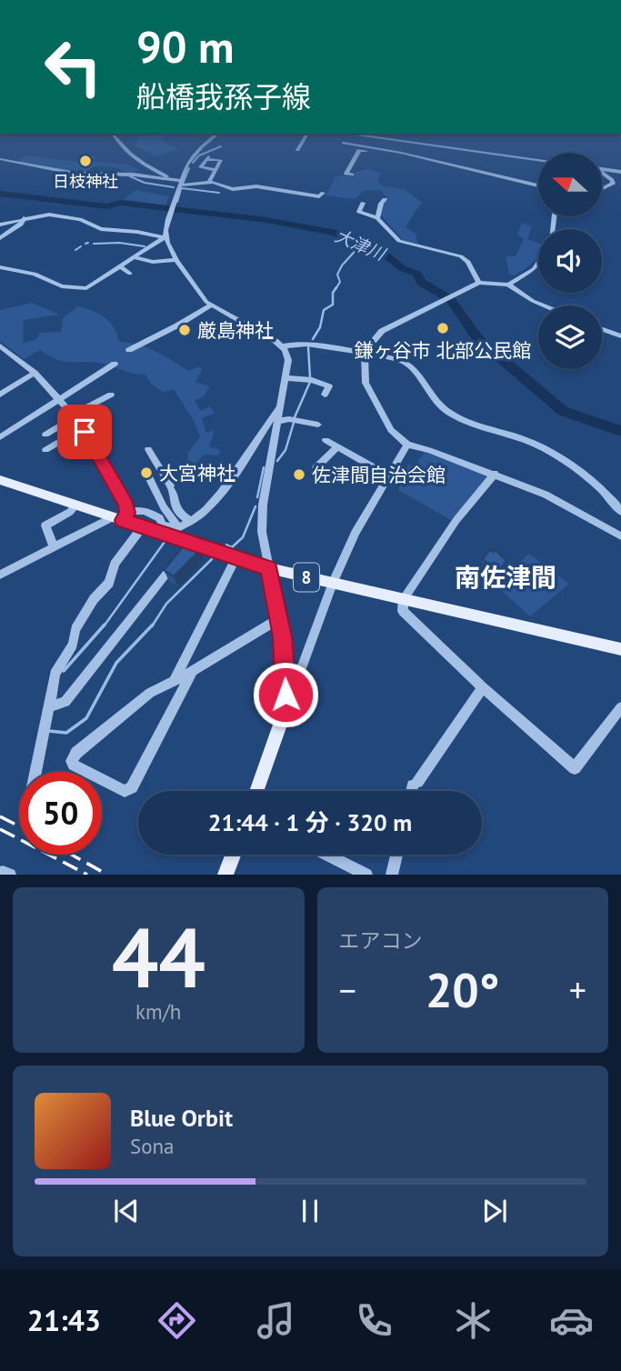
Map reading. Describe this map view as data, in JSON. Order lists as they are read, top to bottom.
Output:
{
  "streets": {
    "main road": ["8"]
  },
  "districts": ["南佐津間"],
  "water": ["大津川"],
  "places": [
    "日枝神社",
    "鎌ヶ谷市 北部公民館",
    "厳島神社",
    "大宮神社",
    "佐津間自治会館"
  ],
  "north": "left",
  "page": {
    "turn": ["90 m", "船橋我孫子線"],
    "limit": "50",
    "trip": "21:44 · 1 分 · 320 m",
    "tile": [
      ["44", "km/h"],
      "エアコン"
    ],
    "heat": ["−", "20°", "+"],
    "song": ["Blue Orbit", "Sona"],
    "tabs": "21:43"
  }
}
